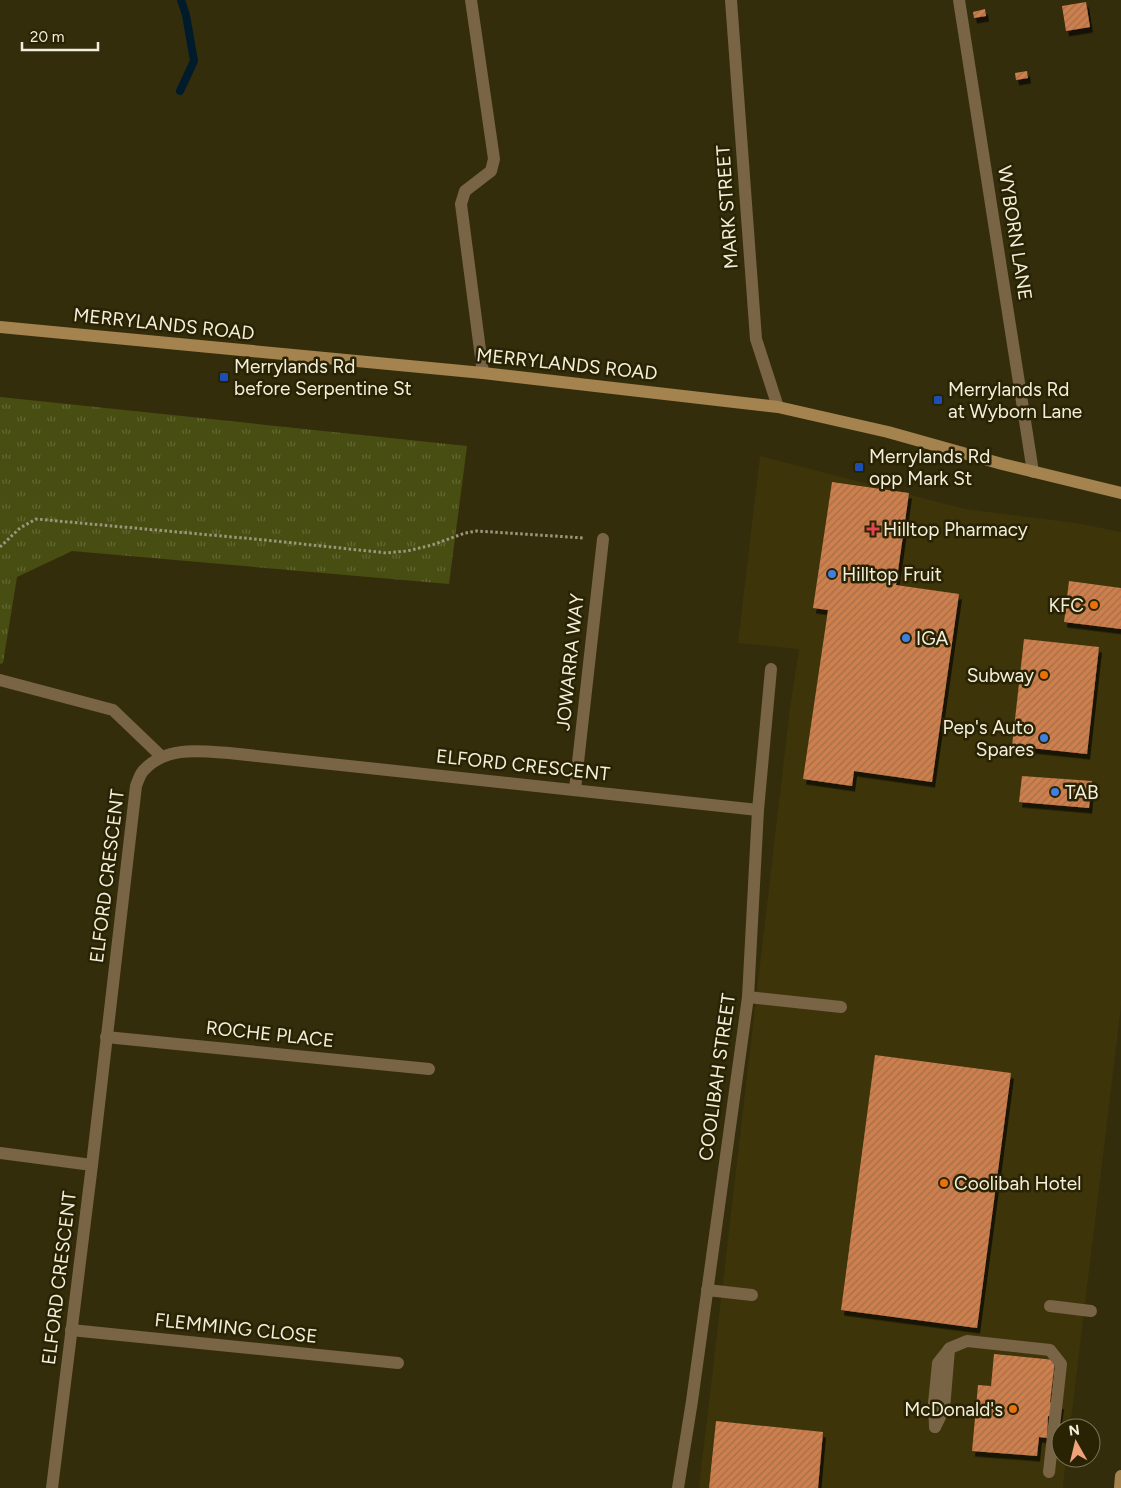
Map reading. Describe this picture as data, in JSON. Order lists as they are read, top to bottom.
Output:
{
  "streets": {
    "main road": ["MERRYLANDS ROAD"],
    "street": [
      "MARK STREET",
      "WYBORN LANE",
      "JOWARRA WAY",
      "ELFORD CRESCENT",
      "ROCHE PLACE",
      "COOLIBAH STREET",
      "FLEMMING CLOSE"
    ]
  },
  "crossings": [
    ["MARK STREET", "MERRYLANDS ROAD"],
    ["WYBORN LANE", "MERRYLANDS ROAD"],
    ["JOWARRA WAY", "ELFORD CRESCENT"],
    ["ELFORD CRESCENT", "ROCHE PLACE"],
    ["ELFORD CRESCENT", "COOLIBAH STREET"],
    ["ELFORD CRESCENT", "FLEMMING CLOSE"]
  ],
  "places": {
    "transit": ["Merrylands Rd before Serpentine St", "Merrylands Rd at Wyborn Lane", "Merrylands Rd opp Mark St"],
    "health": ["Hilltop Pharmacy"],
    "other": [
      "Hilltop Fruit",
      "KFC",
      "IGA",
      "Subway",
      "Pep's Auto Spares",
      "TAB",
      "Coolibah Hotel",
      "McDonald's"
    ]
  },
  "scale_bar": "20 m",
  "north": "top"
}
